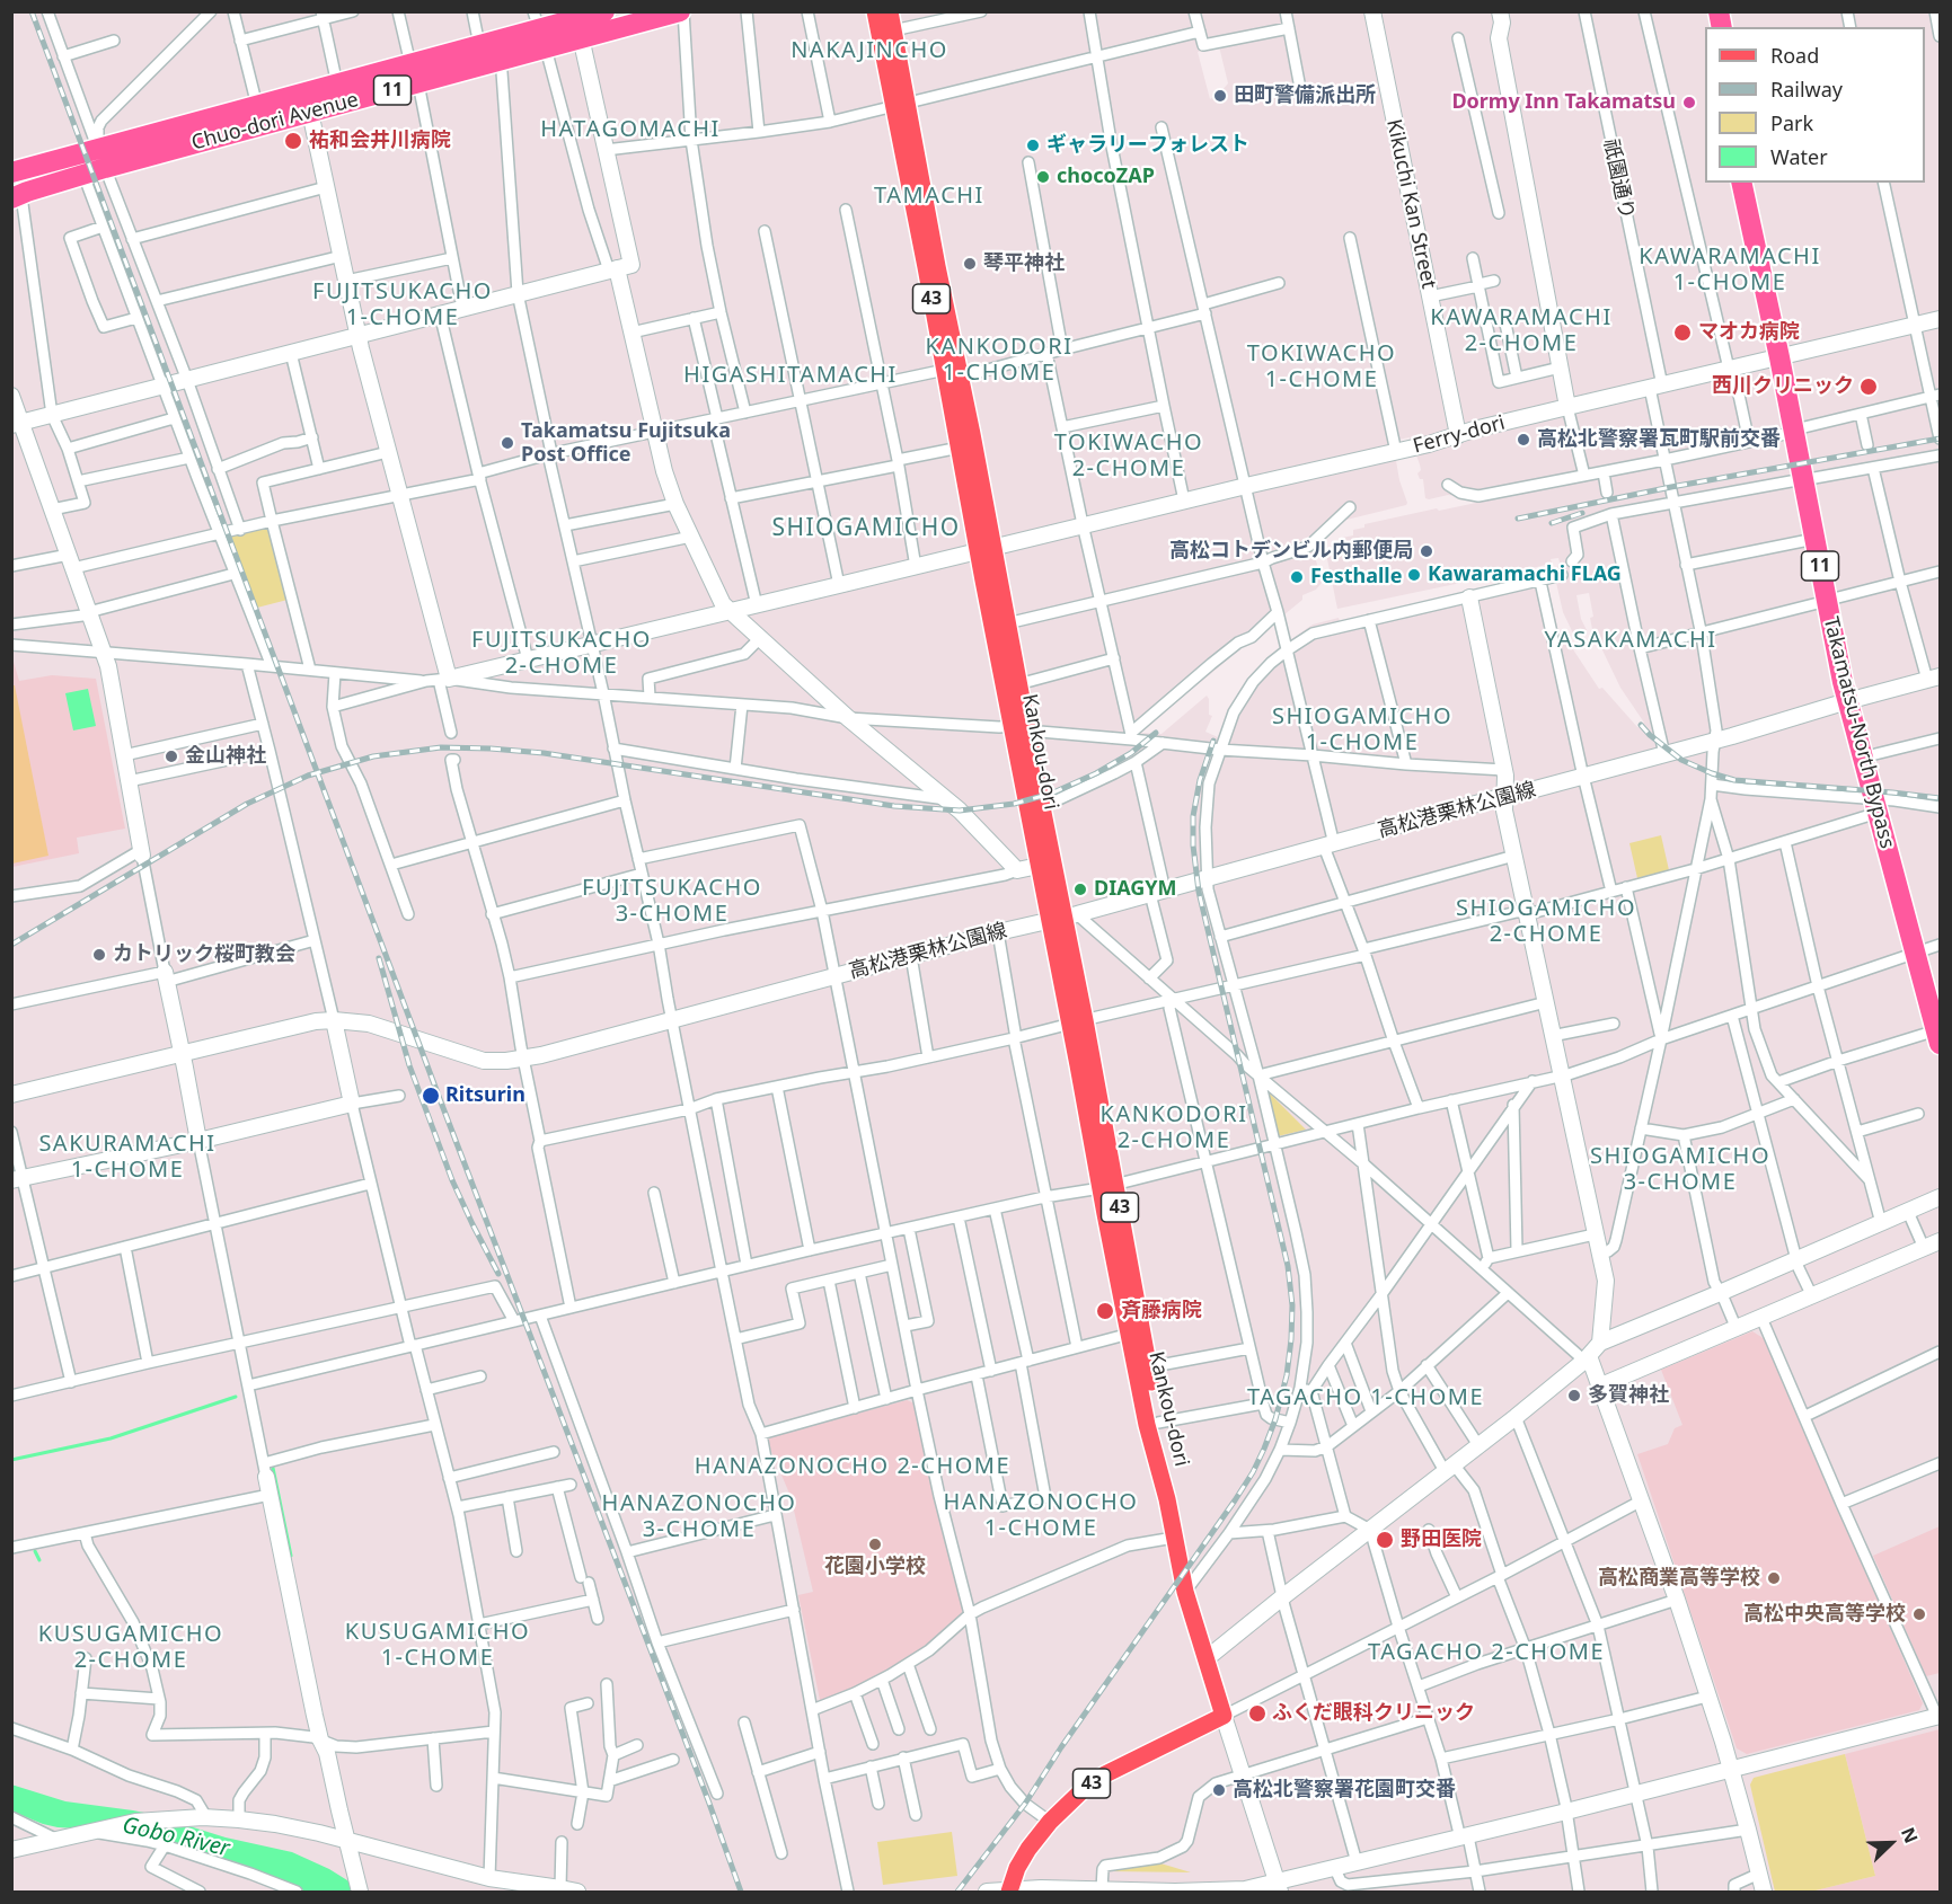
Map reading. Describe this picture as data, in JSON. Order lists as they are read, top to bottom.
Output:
{
  "streets": {
    "highway": ["11", "Chuo-dori Avenue", "Takamatsu-North Bypass"],
    "main road": ["43", "Kankou-dori"],
    "street": [
      "祇園通り",
      "Kikuchi Kan Street",
      "Ferry-dori",
      "高松港栗林公園線"
    ]
  },
  "crossings": [
    ["11", "Chuo-dori Avenue"],
    ["祇園通り", "Ferry-dori"],
    ["祇園通り", "高松港栗林公園線"],
    ["Kikuchi Kan Street", "Ferry-dori"],
    ["43", "Kankou-dori"],
    ["Ferry-dori", "Takamatsu-North Bypass"],
    ["Ferry-dori", "Kankou-dori"],
    ["Takamatsu-North Bypass", "高松港栗林公園線"],
    ["Kankou-dori", "高松港栗林公園線"]
  ],
  "districts": [
    "NAKAJINCHO",
    "HATAGOMACHI",
    "TAMACHI",
    "KAWARAMACHI 1-CHOME",
    "FUJITSUKACHO 1-CHOME",
    "KAWARAMACHI 2-CHOME",
    "KANKODORI 1-CHOME",
    "TOKIWACHO 1-CHOME",
    "HIGASHITAMACHI",
    "TOKIWACHO 2-CHOME",
    "SHIOGAMICHO",
    "FUJITSUKACHO 2-CHOME",
    "YASAKAMACHI",
    "SHIOGAMICHO 1-CHOME",
    "FUJITSUKACHO 3-CHOME",
    "SHIOGAMICHO 2-CHOME",
    "KANKODORI 2-CHOME",
    "SAKURAMACHI 1-CHOME",
    "SHIOGAMICHO 3-CHOME",
    "TAGACHO 1-CHOME",
    "HANAZONOCHO 2-CHOME",
    "HANAZONOCHO 1-CHOME",
    "HANAZONOCHO 3-CHOME",
    "KUSUGAMICHO 1-CHOME",
    "KUSUGAMICHO 2-CHOME",
    "TAGACHO 2-CHOME"
  ],
  "water": ["Gobo River"],
  "places": [
    "田町警備派出所",
    "Dormy Inn Takamatsu",
    "祐和会井川病院",
    "ギャラリーフォレスト",
    "chocoZAP",
    "琴平神社",
    "マオカ病院",
    "西川クリニック",
    "高松北警察署瓦町駅前交番",
    "Takamatsu Fujitsuka Post Office",
    "高松コトデンビル内郵便局",
    "Kawaramachi FLAG",
    "Festhalle",
    "金山神社",
    "DIAGYM",
    "カトリック桜町教会",
    "Ritsurin",
    "斉藤病院",
    "多賀神社",
    "野田医院",
    "花園小学校",
    "高松商業高等学校",
    "高松中央高等学校",
    "ふくだ眼科クリニック",
    "高松北警察署花園町交番"
  ],
  "legend": [
    "Road",
    "Railway",
    "Park",
    "Water"
  ],
  "north": "top right"
}
